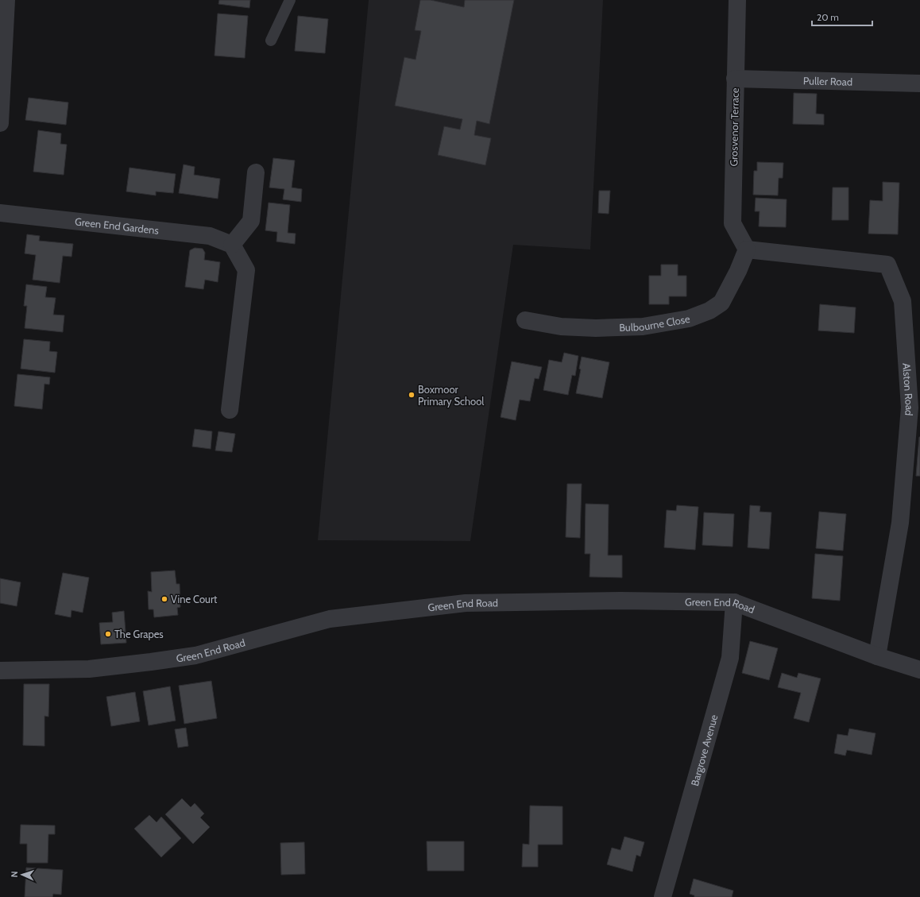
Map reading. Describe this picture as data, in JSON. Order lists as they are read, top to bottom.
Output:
{
  "streets": {
    "street": [
      "Puller Road",
      "Grosvenor Terrace",
      "Green End Gardens",
      "Bulbourne Close",
      "Alston Road",
      "Green End Road",
      "Bargrove Avenue"
    ]
  },
  "crossings": [
    ["Puller Road", "Grosvenor Terrace"],
    ["Grosvenor Terrace", "Bulbourne Close"],
    ["Grosvenor Terrace", "Alston Road"],
    ["Bulbourne Close", "Alston Road"],
    ["Alston Road", "Green End Road"],
    ["Green End Road", "Bargrove Avenue"]
  ],
  "places": ["Boxmoor Primary School", "Vine Court", "The Grapes"],
  "scale_bar": "20 m",
  "north": "left"
}
